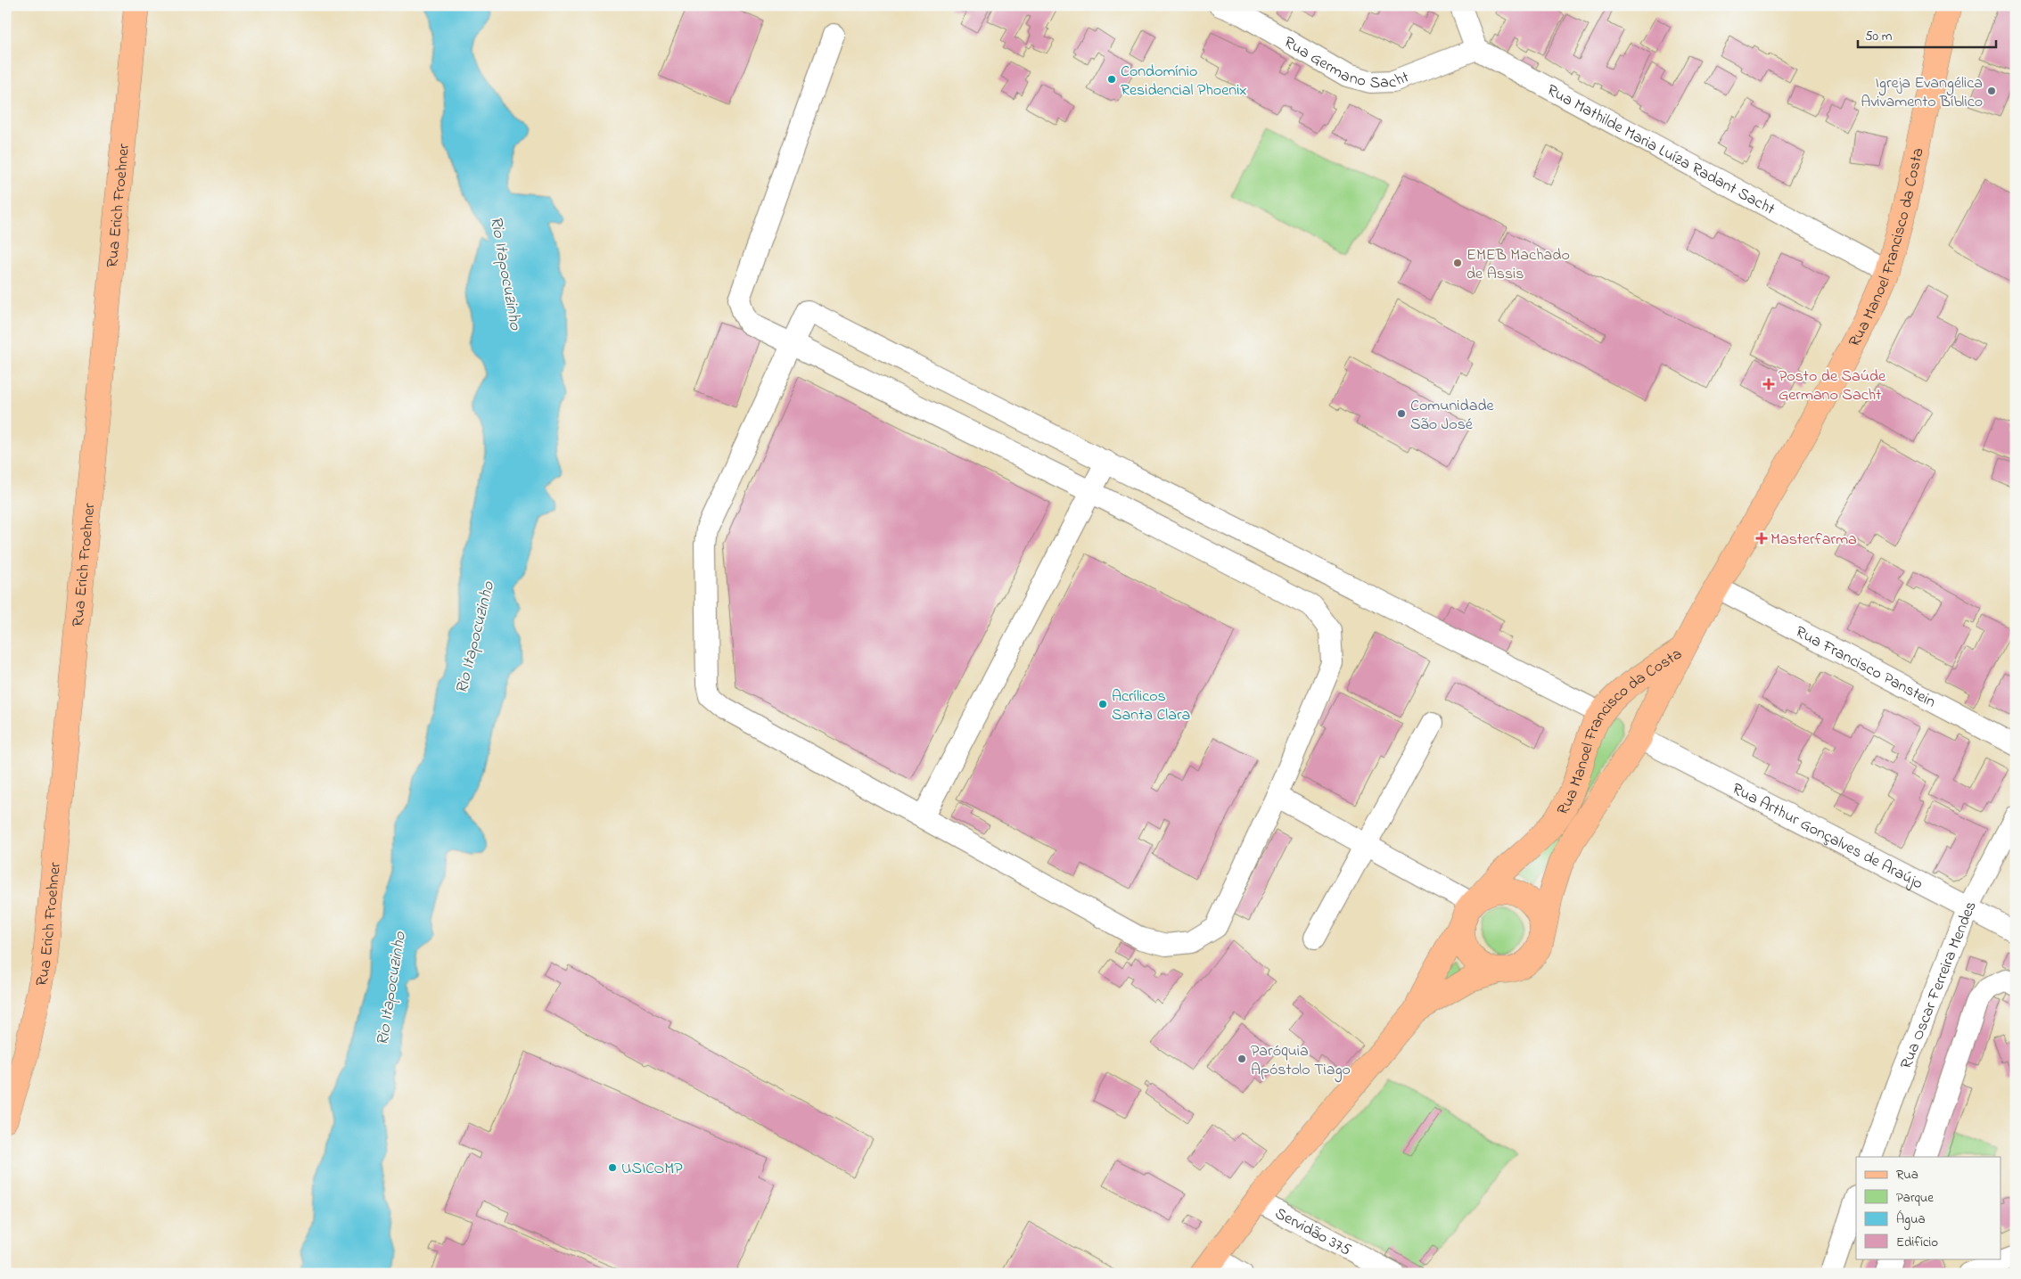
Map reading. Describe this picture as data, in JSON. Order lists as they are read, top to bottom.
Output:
{
  "streets": {
    "main road": ["Rua Erich Froehner", "Rua Manoel Francisco da Costa"],
    "street": [
      "Rua Germano Sacht",
      "Rua Mathilde Maria Luíza Radant Sacht",
      "Rua Francisco Panstein",
      "Rua Arthur Gonçalves de Araújo",
      "Rua Oscar Ferreira Mendes",
      "Servidão 375"
    ]
  },
  "crossings": [
    ["Rua Germano Sacht", "Rua Mathilde Maria Luíza Radant Sacht"],
    ["Rua Mathilde Maria Luíza Radant Sacht", "Rua Manoel Francisco da Costa"],
    ["Rua Manoel Francisco da Costa", "Rua Francisco Panstein"],
    ["Rua Manoel Francisco da Costa", "Servidão 375"],
    ["Rua Arthur Gonçalves de Araújo", "Rua Oscar Ferreira Mendes"]
  ],
  "water": ["Rio Itapocuzinho"],
  "places": {
    "other": [
      "Condomínio Residencial Phoenix",
      "Igreja Evangélica Avivamento Bíblico",
      "EMEB Machado de Assis",
      "Comunidade São José",
      "Acrílicos Santa Clara",
      "Paróquia Apóstolo Tiago",
      "USICOMP"
    ],
    "health": ["Posto de Saúde Germano Sacht", "Masterfarma"]
  },
  "legend": [
    "Rua",
    "Parque",
    "Água",
    "Edifício"
  ],
  "scale_bar": "50 m"
}
